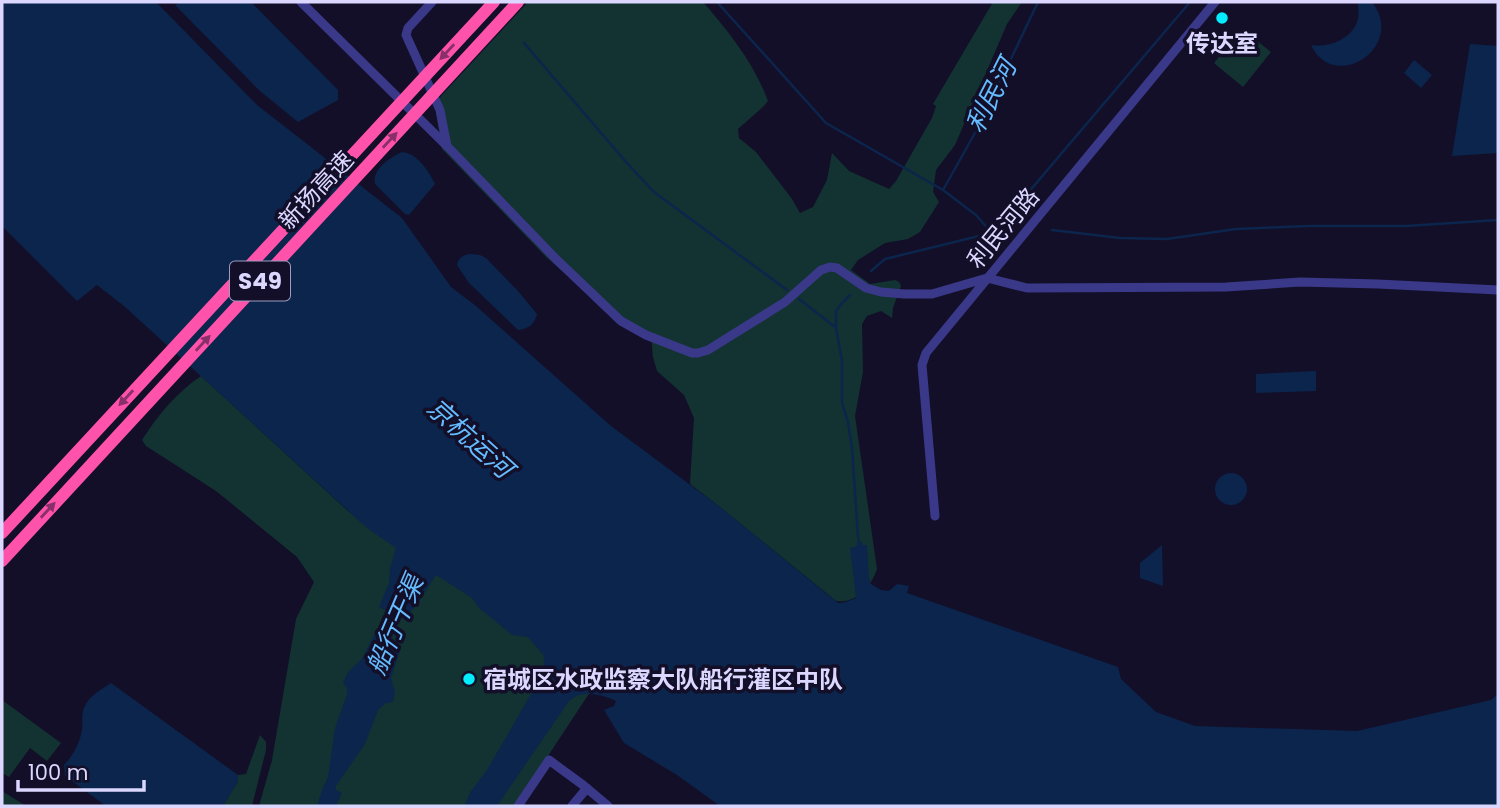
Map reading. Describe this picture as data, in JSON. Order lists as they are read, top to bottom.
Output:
{
  "streets": {
    "highway": ["新扬高速", "S49"],
    "street": ["利民河路"]
  },
  "water": ["利民河", "京杭运河", "船行干渠"],
  "places": ["传达室", "宿城区水政监察大队船行灌区中队"],
  "scale_bar": "100 m"
}
